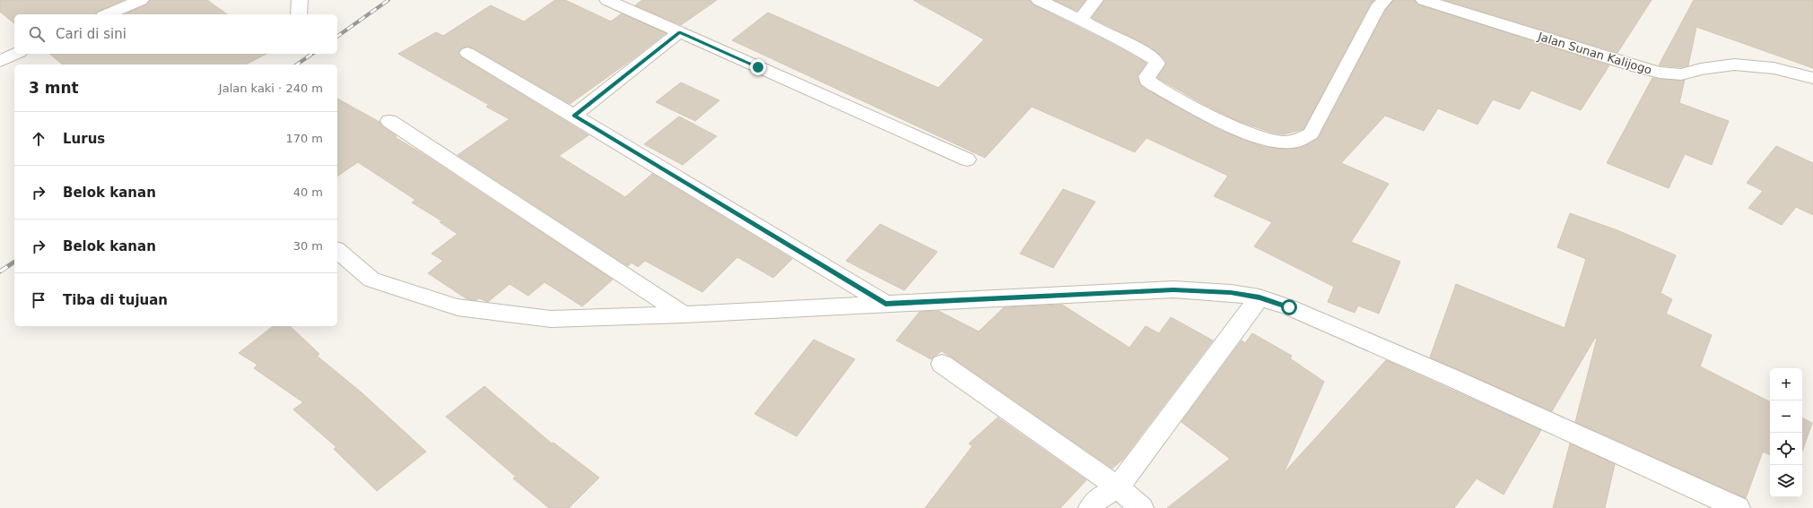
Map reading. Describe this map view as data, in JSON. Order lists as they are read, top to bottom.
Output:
{
  "streets": {
    "street": ["Jalan Sunan Kalijogo"]
  },
  "page": {
    "search": "Cari di sini",
    "heading": ["3 mnt", "Jalan kaki · 240 m"],
    "list": [
      ["Lurus", "170 m"],
      ["Belok kanan", "40 m"],
      ["Belok kanan", "30 m"],
      "Tiba di tujuan"
    ],
    "map_buttons": ["+", "−"]
  }
}
